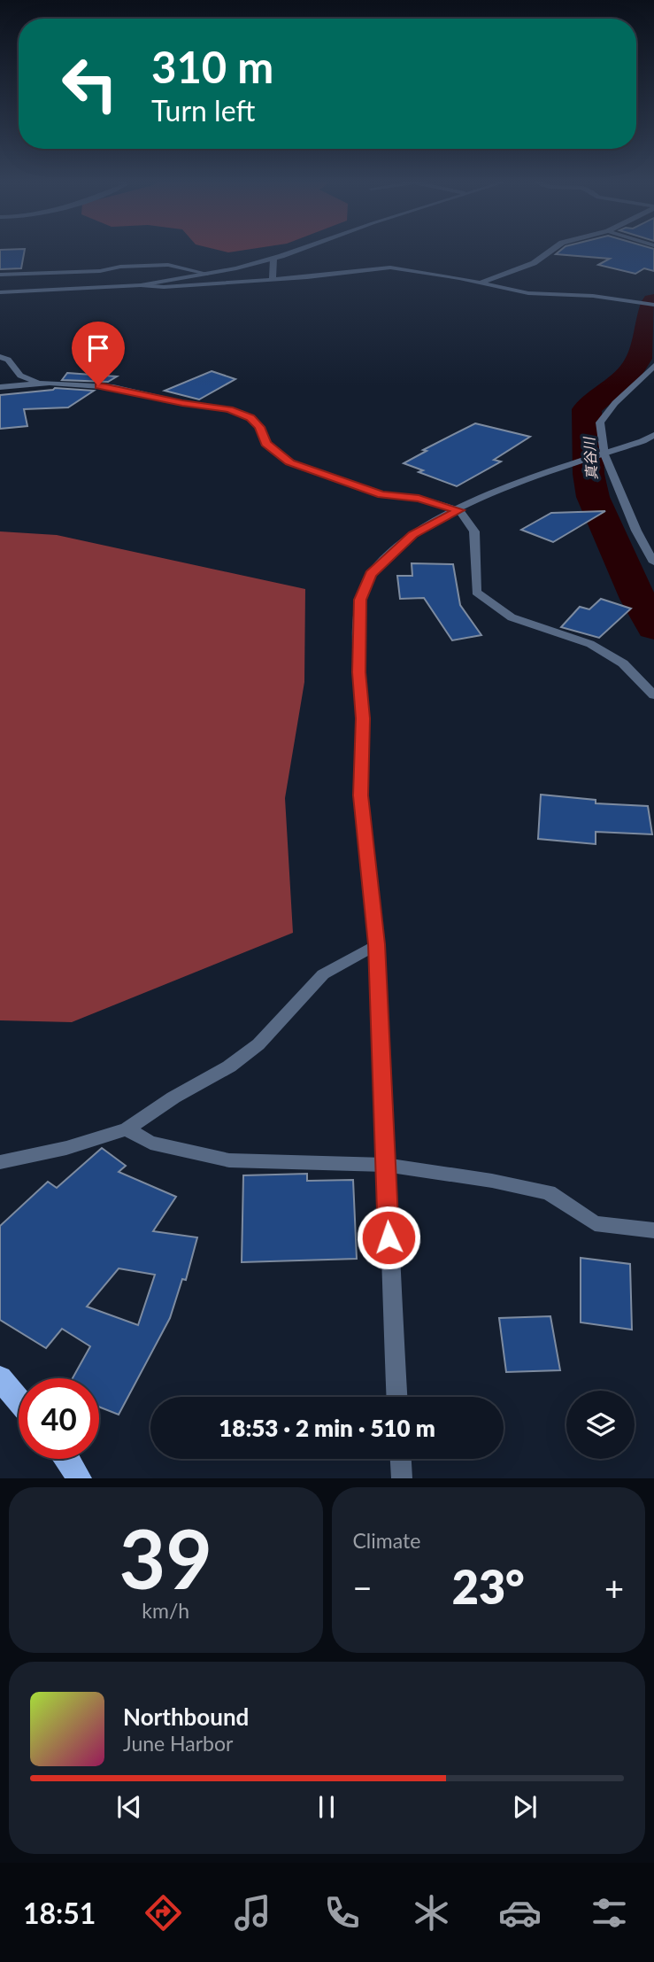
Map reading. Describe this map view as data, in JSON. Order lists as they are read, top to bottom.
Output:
{
  "water": ["真谷川"],
  "page": {
    "turn": ["310 m", "Turn left"],
    "limit": "40",
    "trip": "18:53 · 2 min · 510 m",
    "tile": [
      ["39", "km/h"],
      "Climate"
    ],
    "heat": ["−", "23°", "+"],
    "song": ["Northbound", "June Harbor"],
    "tabs": "18:51"
  }
}
